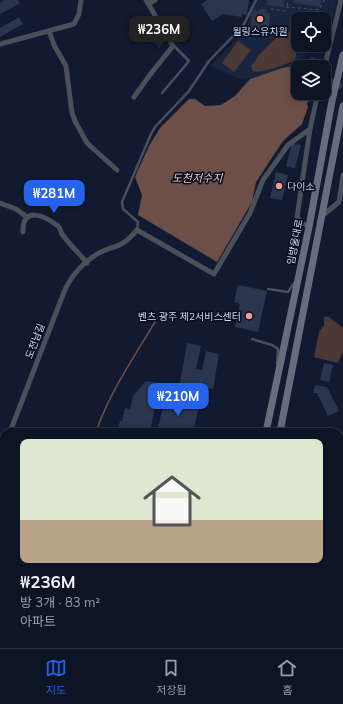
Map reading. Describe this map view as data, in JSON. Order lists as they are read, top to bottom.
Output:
{
  "streets": {
    "main road": ["임방울대로"],
    "street": ["도천남길"]
  },
  "water": ["도천저수지"],
  "places": ["윌링스유치원", "다이소", "벤츠 광주 제2서비스센터"],
  "page": {
    "price": ["₩236M", "₩281M", "₩210M"],
    "list": [
      {
        "name": "₩236M",
        "note": "방 3개 · 83 m² · 아파트"
      }
    ],
    "tabs": ["지도", "저장됨", "홈"]
  }
}
